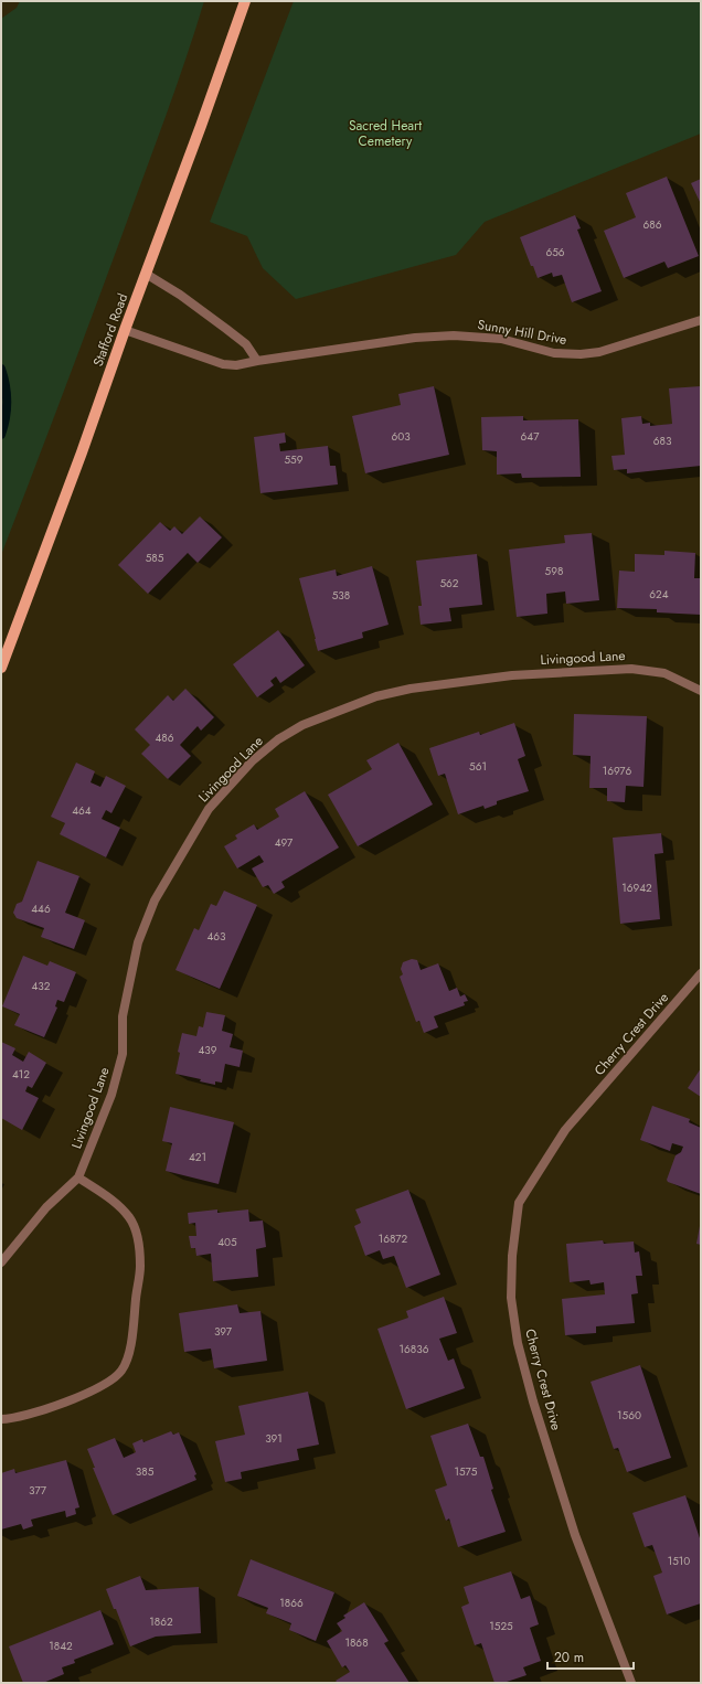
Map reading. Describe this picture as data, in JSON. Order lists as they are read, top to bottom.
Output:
{
  "streets": {
    "main road": ["Stafford Road"],
    "street": ["Sunny Hill Drive", "Livingood Lane", "Cherry Crest Drive"]
  },
  "crossings": [
    ["Stafford Road", "Sunny Hill Drive"]
  ],
  "parks": ["Sacred Heart Cemetery"],
  "house_numbers": [
    "686",
    "656",
    "603",
    "647",
    "683",
    "559",
    "585",
    "598",
    "562",
    "624",
    "538",
    "486",
    "561",
    "16976",
    "464",
    "497",
    "16942",
    "446",
    "463",
    "432",
    "439",
    "412",
    "421",
    "16872",
    "405",
    "397",
    "16836",
    "1560",
    "391",
    "385",
    "1575",
    "377",
    "1510",
    "1866",
    "1862",
    "1525",
    "1868",
    "1842"
  ],
  "scale_bar": "20 m"
}
